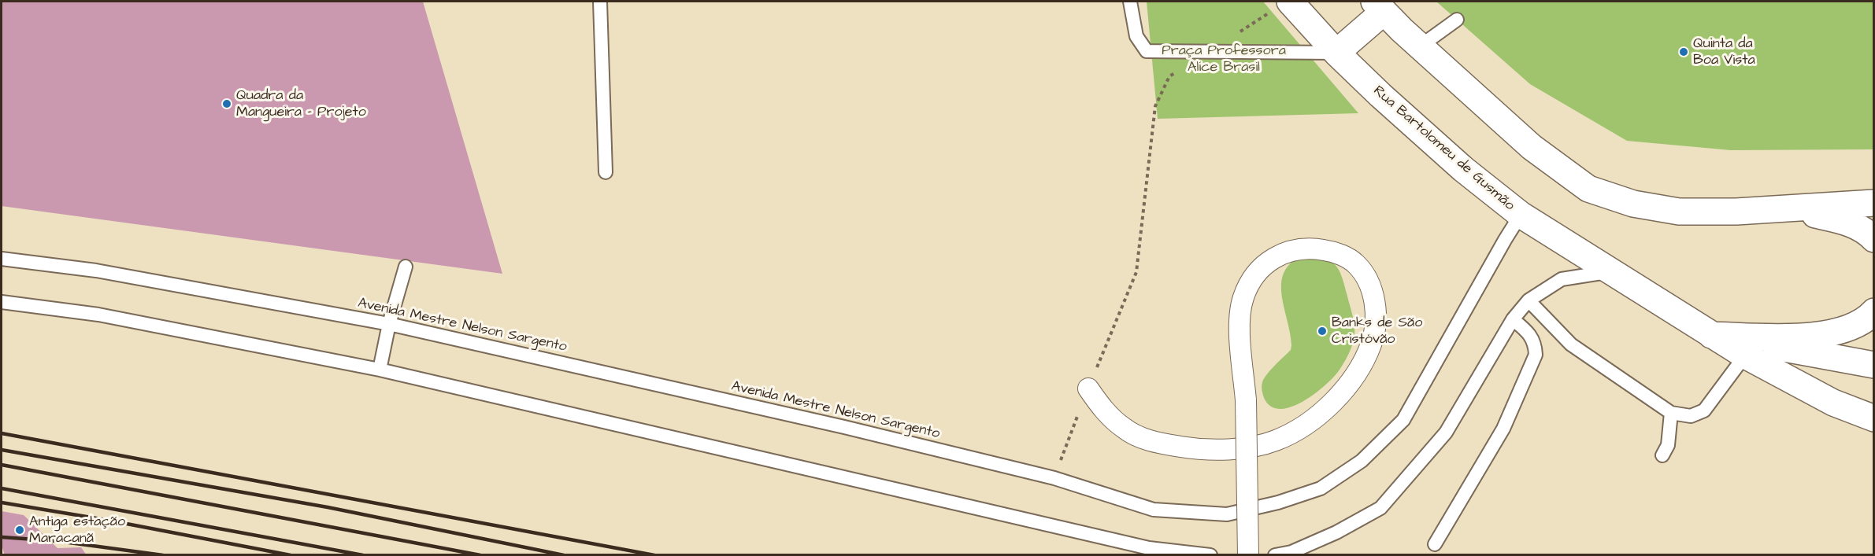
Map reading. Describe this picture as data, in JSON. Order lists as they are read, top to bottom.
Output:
{
  "streets": {
    "main road": ["Rua Bartolomeu de Gusmão"],
    "lane": ["Avenida Mestre Nelson Sargento"]
  },
  "crossings": [
    ["Rua Bartolomeu de Gusmão", "Avenida Mestre Nelson Sargento"]
  ],
  "parks": ["Praça Professora Alice Brasil"],
  "places": [
    "Quinta da Boa Vista",
    "Quadra da Mangueira - Projeto",
    "Banks de São Cristóvão",
    "Antiga estação Maracanã"
  ]
}
